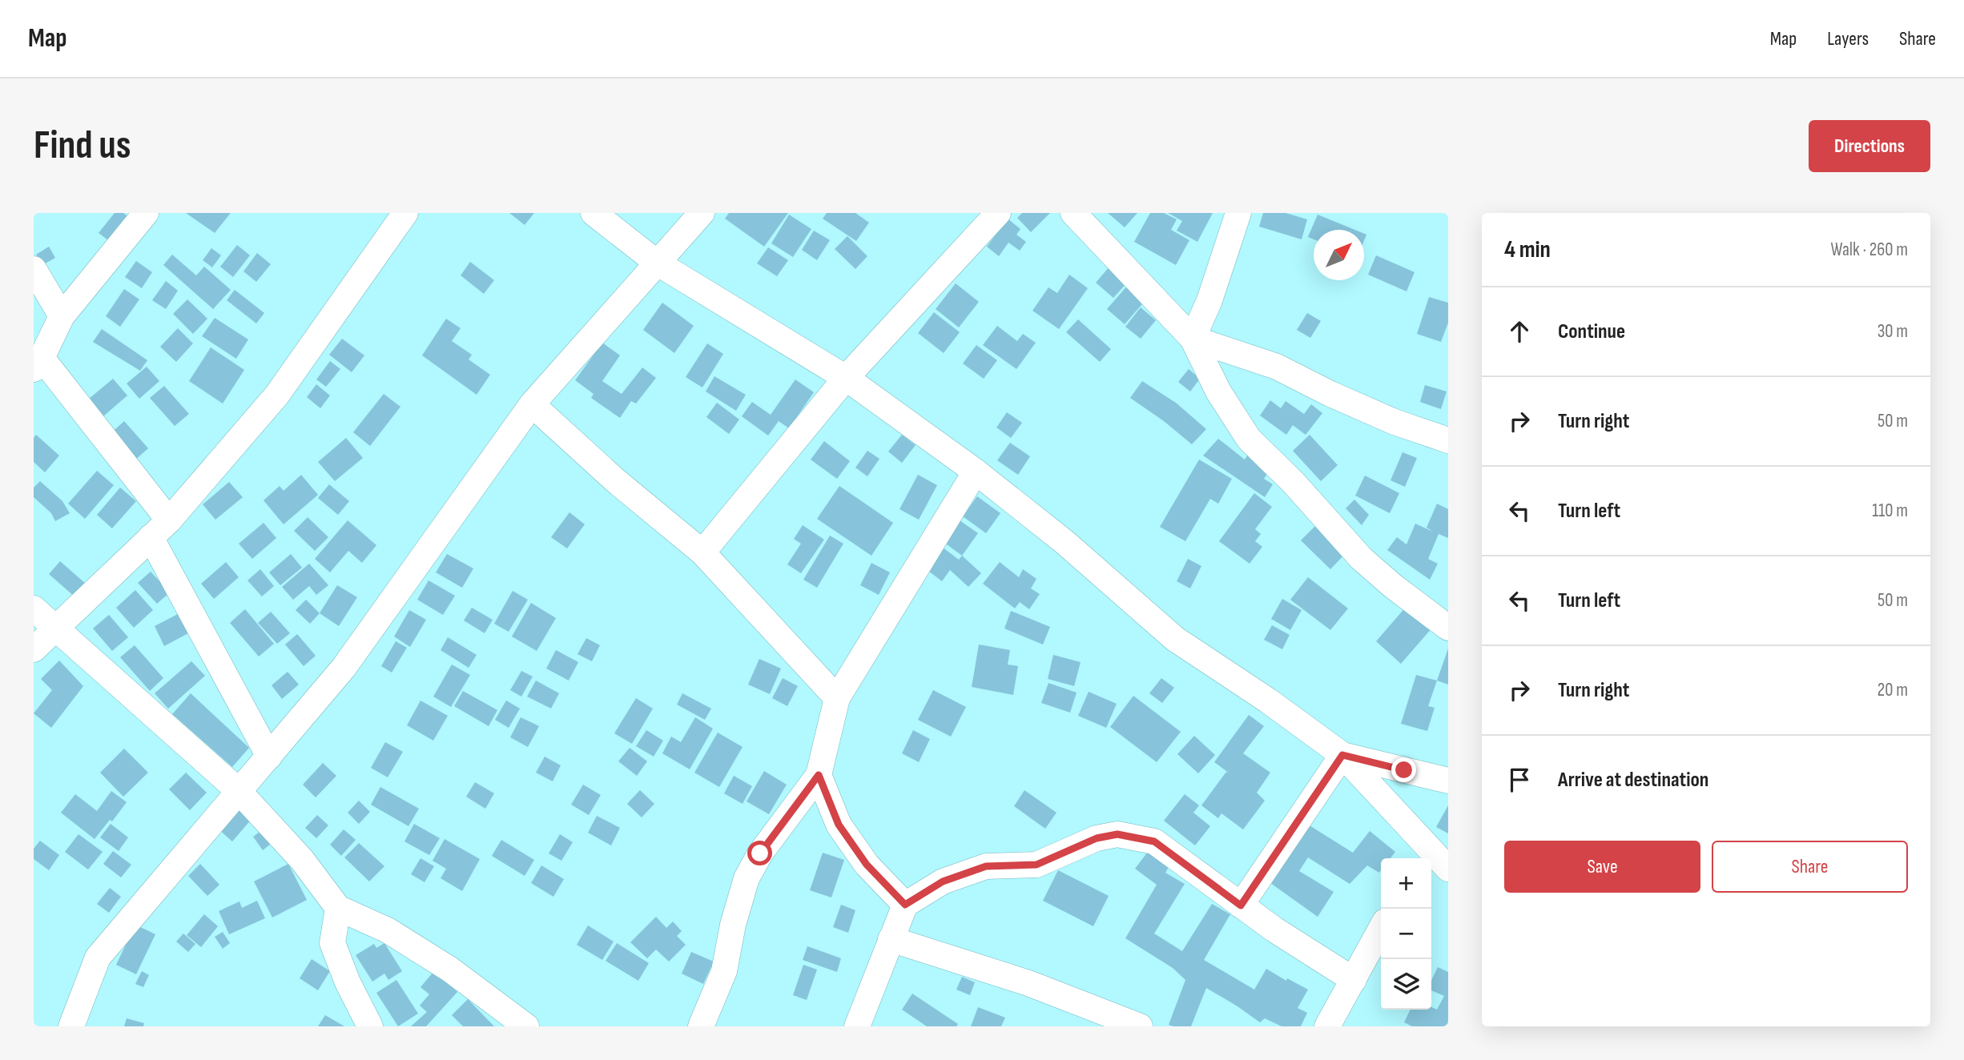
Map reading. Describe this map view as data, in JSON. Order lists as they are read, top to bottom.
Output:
{
  "north": "top right",
  "page": {
    "header": "Map",
    "nav": ["Map", "Layers", "Share"],
    "buttons": [
      "Directions",
      ["Save", "Share"]
    ],
    "title": "Find us",
    "heading": ["4 min", "Walk · 260 m"],
    "list": [
      ["Continue", "30 m"],
      ["Turn right", "50 m"],
      ["Turn left", "110 m"],
      ["Turn left", "50 m"],
      ["Turn right", "20 m"],
      "Arrive at destination"
    ],
    "map_buttons": ["+", "−"]
  }
}
